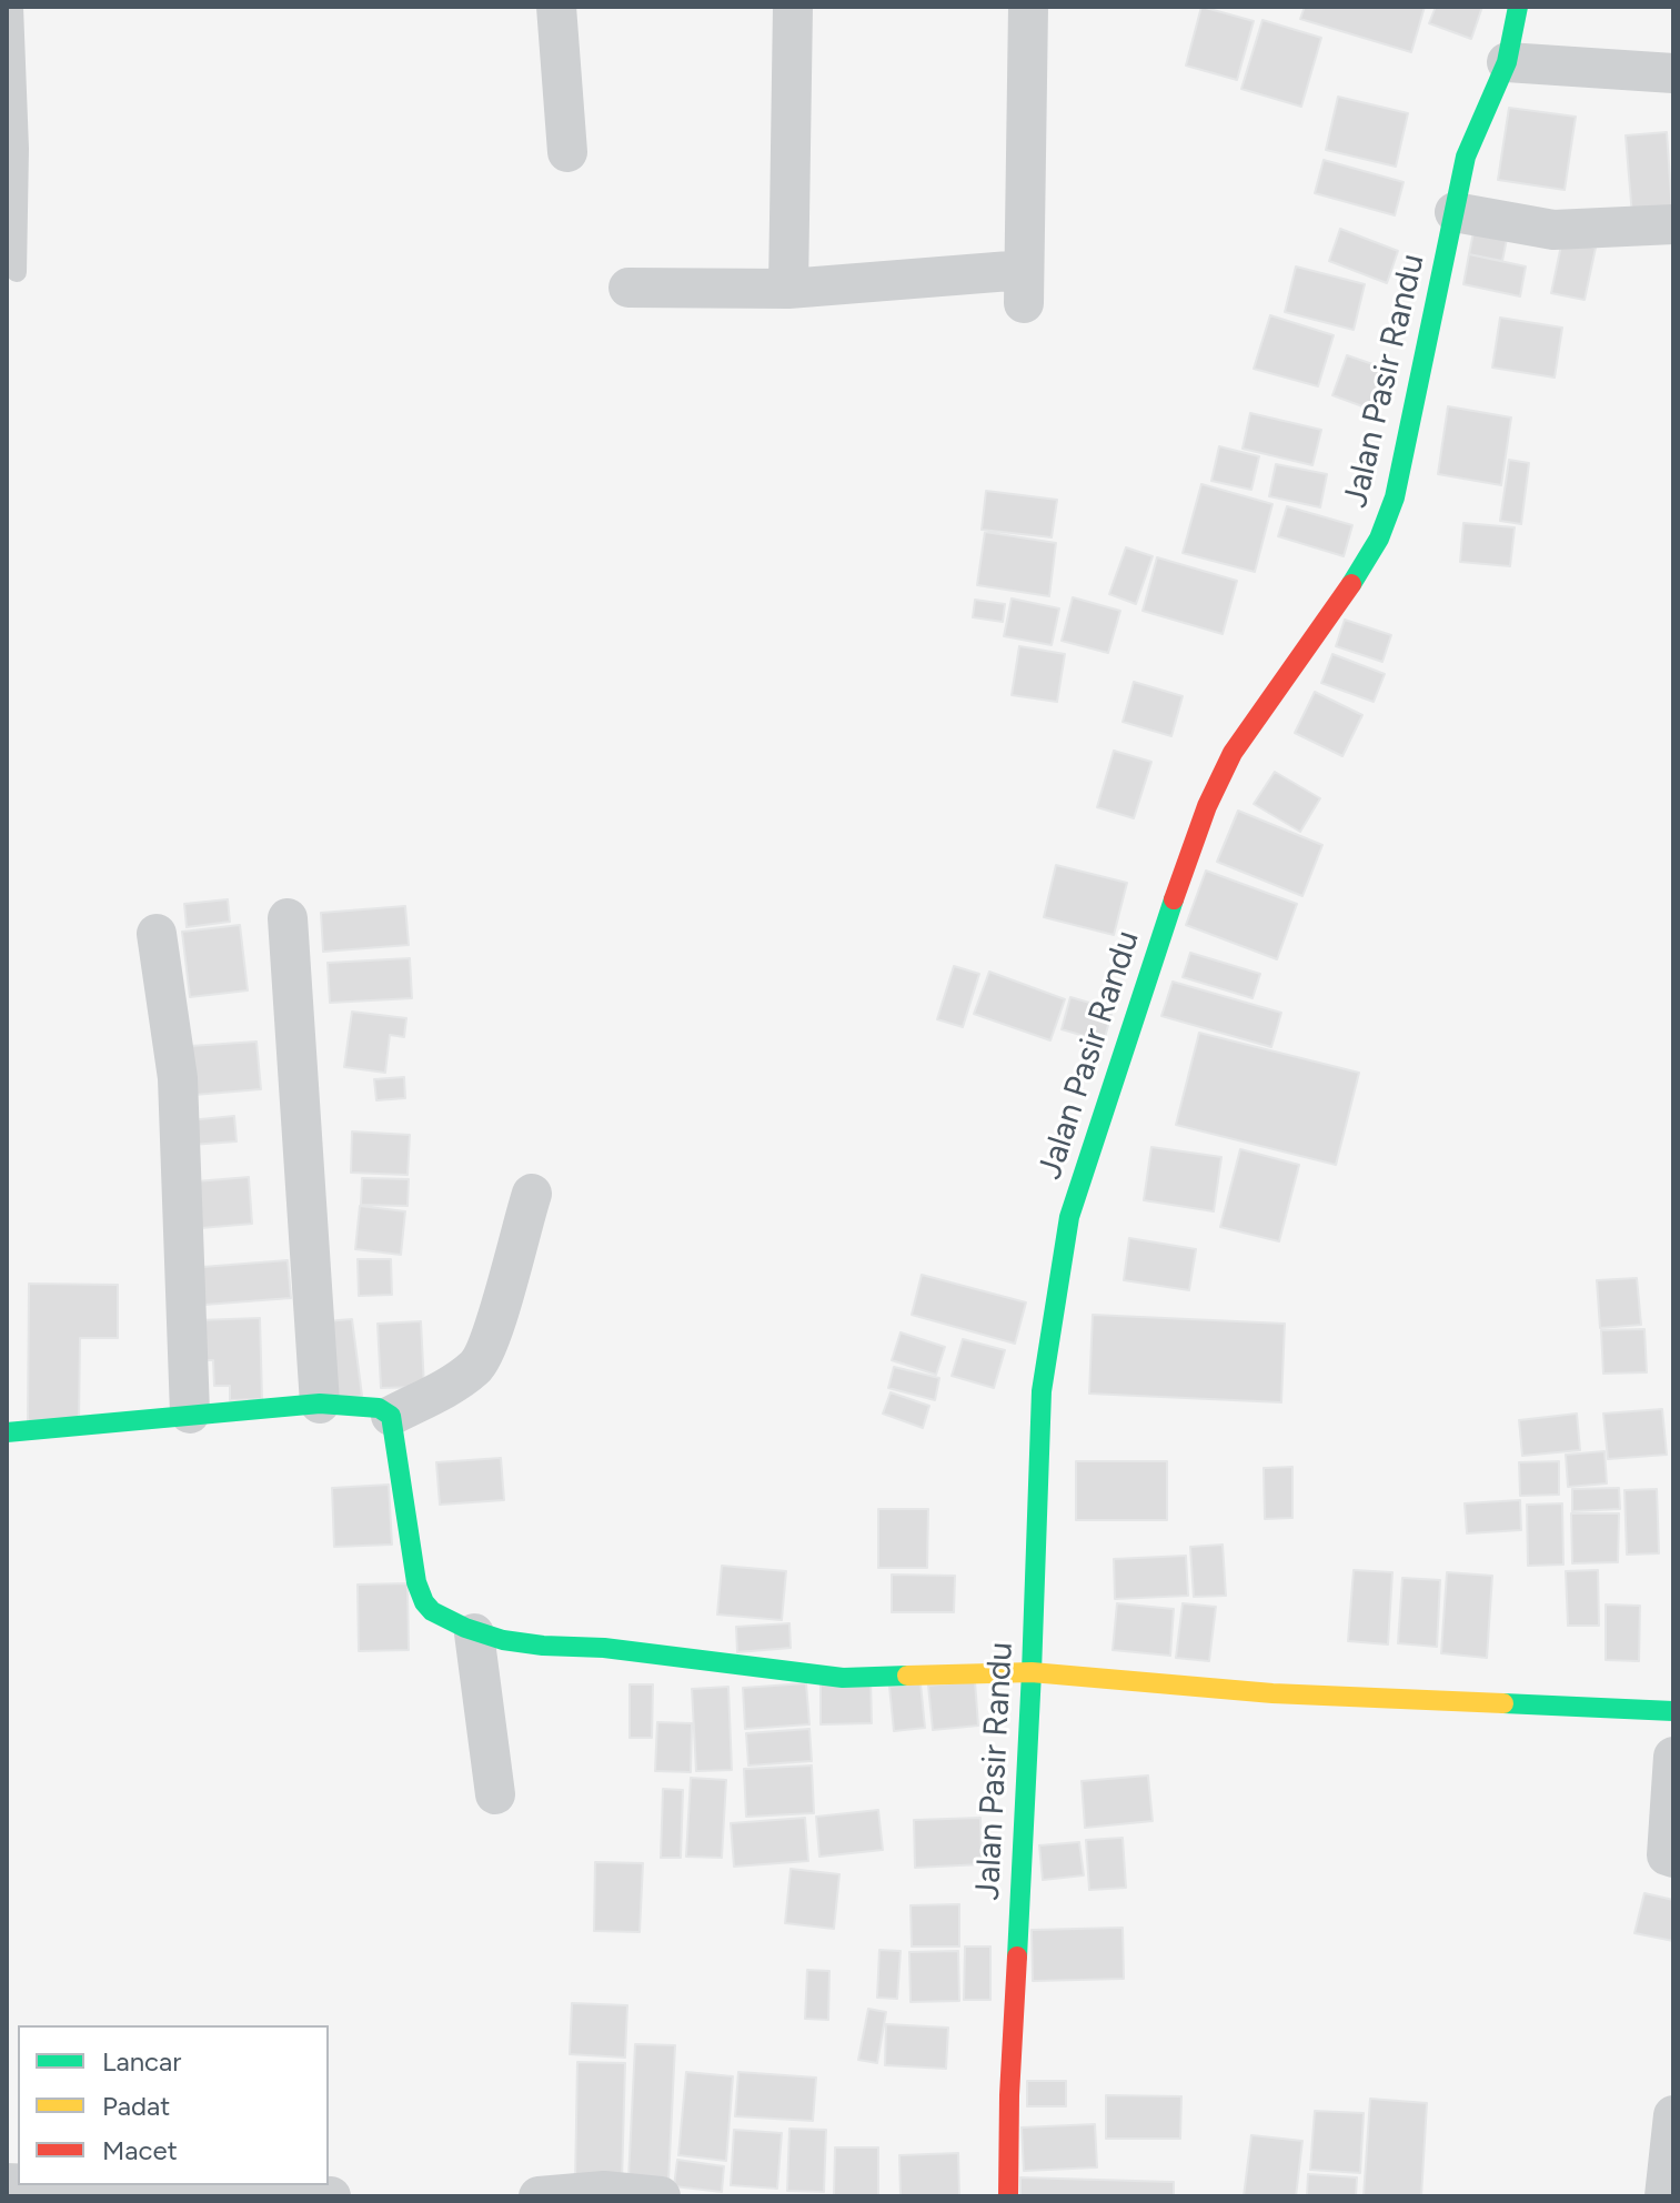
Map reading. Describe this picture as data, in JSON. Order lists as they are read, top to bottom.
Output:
{
  "streets": {
    "street": ["Jalan Pasir Randu"]
  },
  "legend": ["Lancar", "Padat", "Macet"]
}
